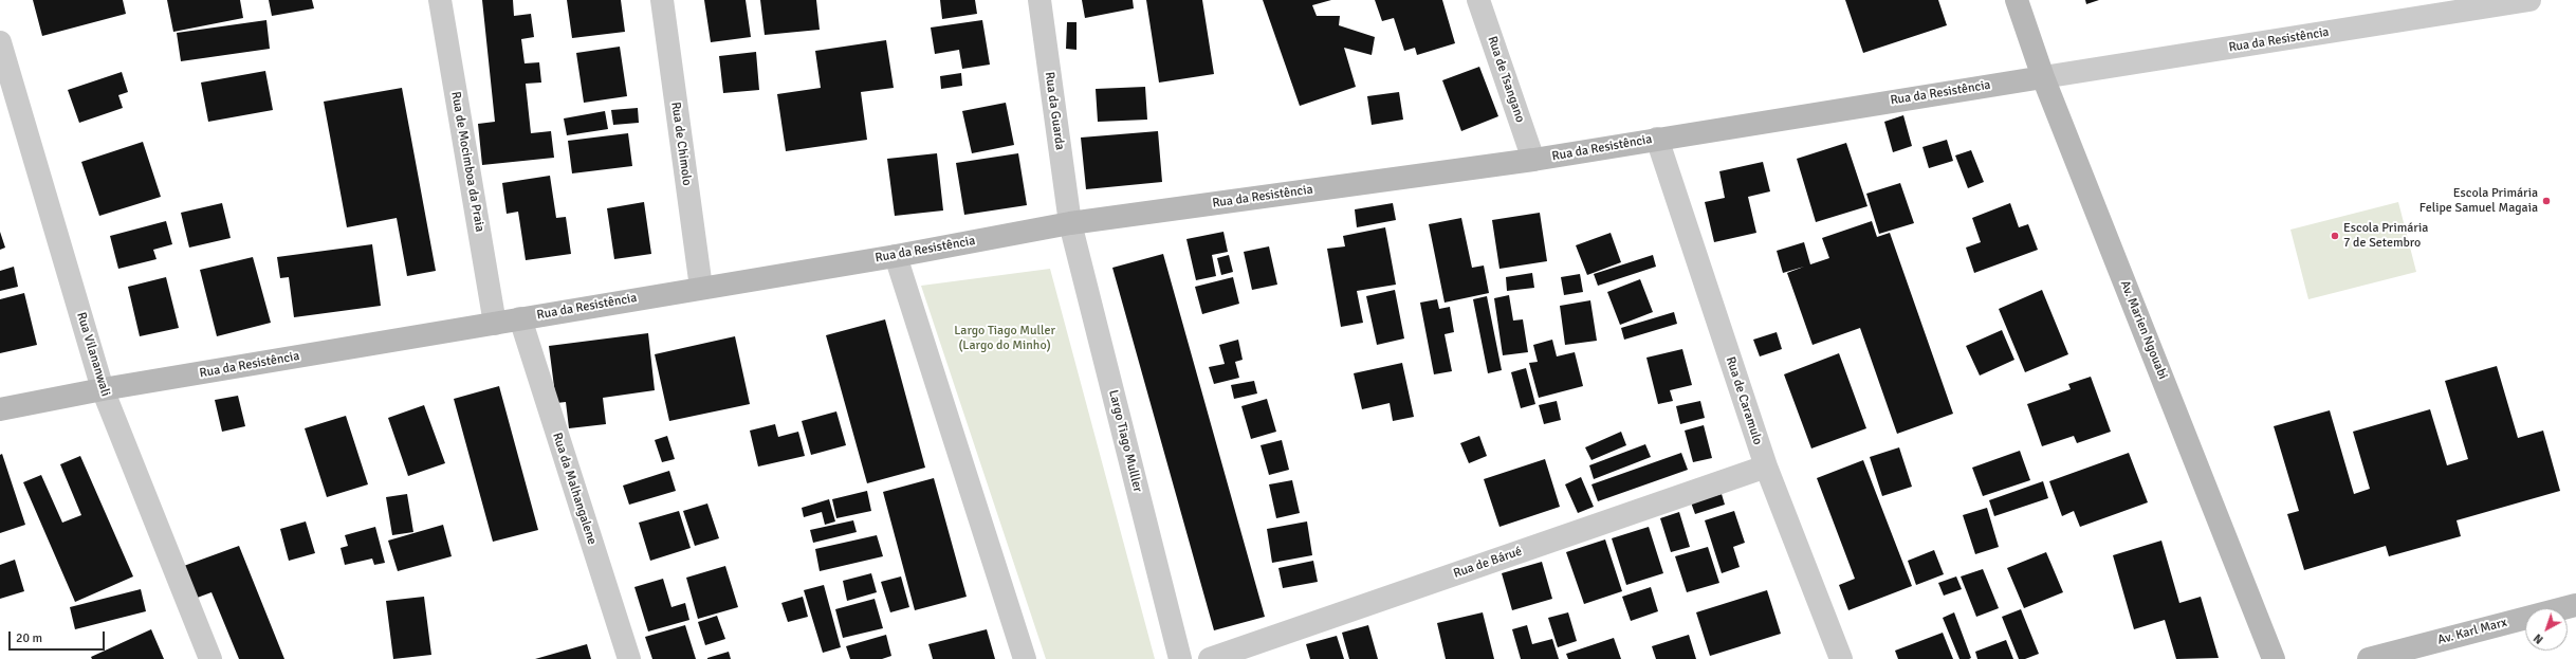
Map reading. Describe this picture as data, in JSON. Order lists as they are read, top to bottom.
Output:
{
  "streets": {
    "street": [
      "Rua da Resistência",
      "Rua de Tsangano",
      "Rua da Guarda",
      "Rua de Chimolo",
      "Rua de Mocimboa da Praia",
      "Av. Marien Ngouabi",
      "Rua Vilananwali",
      "Rua de Caramulo",
      "Largo Tiago Mulller",
      "Rua da Malhangalene",
      "Rua de Bárué",
      "Av. Karl Marx"
    ]
  },
  "crossings": [
    ["Rua da Resistência", "Rua de Tsangano"],
    ["Rua da Resistência", "Rua da Guarda"],
    ["Rua da Resistência", "Rua de Chimolo"],
    ["Rua da Resistência", "Rua de Mocimboa da Praia"],
    ["Rua da Resistência", "Av. Marien Ngouabi"],
    ["Rua da Resistência", "Rua Vilananwali"],
    ["Rua da Resistência", "Rua de Caramulo"],
    ["Rua da Resistência", "Largo Tiago Mulller"],
    ["Rua da Resistência", "Rua da Malhangalene"],
    ["Rua da Guarda", "Largo Tiago Mulller"],
    ["Rua de Caramulo", "Rua de Bárué"]
  ],
  "parks": ["Largo Tiago Muller (Largo do Minho)"],
  "places": ["Escola Primária Felipe Samuel Magaia", "Escola Primária 7 de Setembro"],
  "scale_bar": "20 m",
  "north": "bottom left"
}
